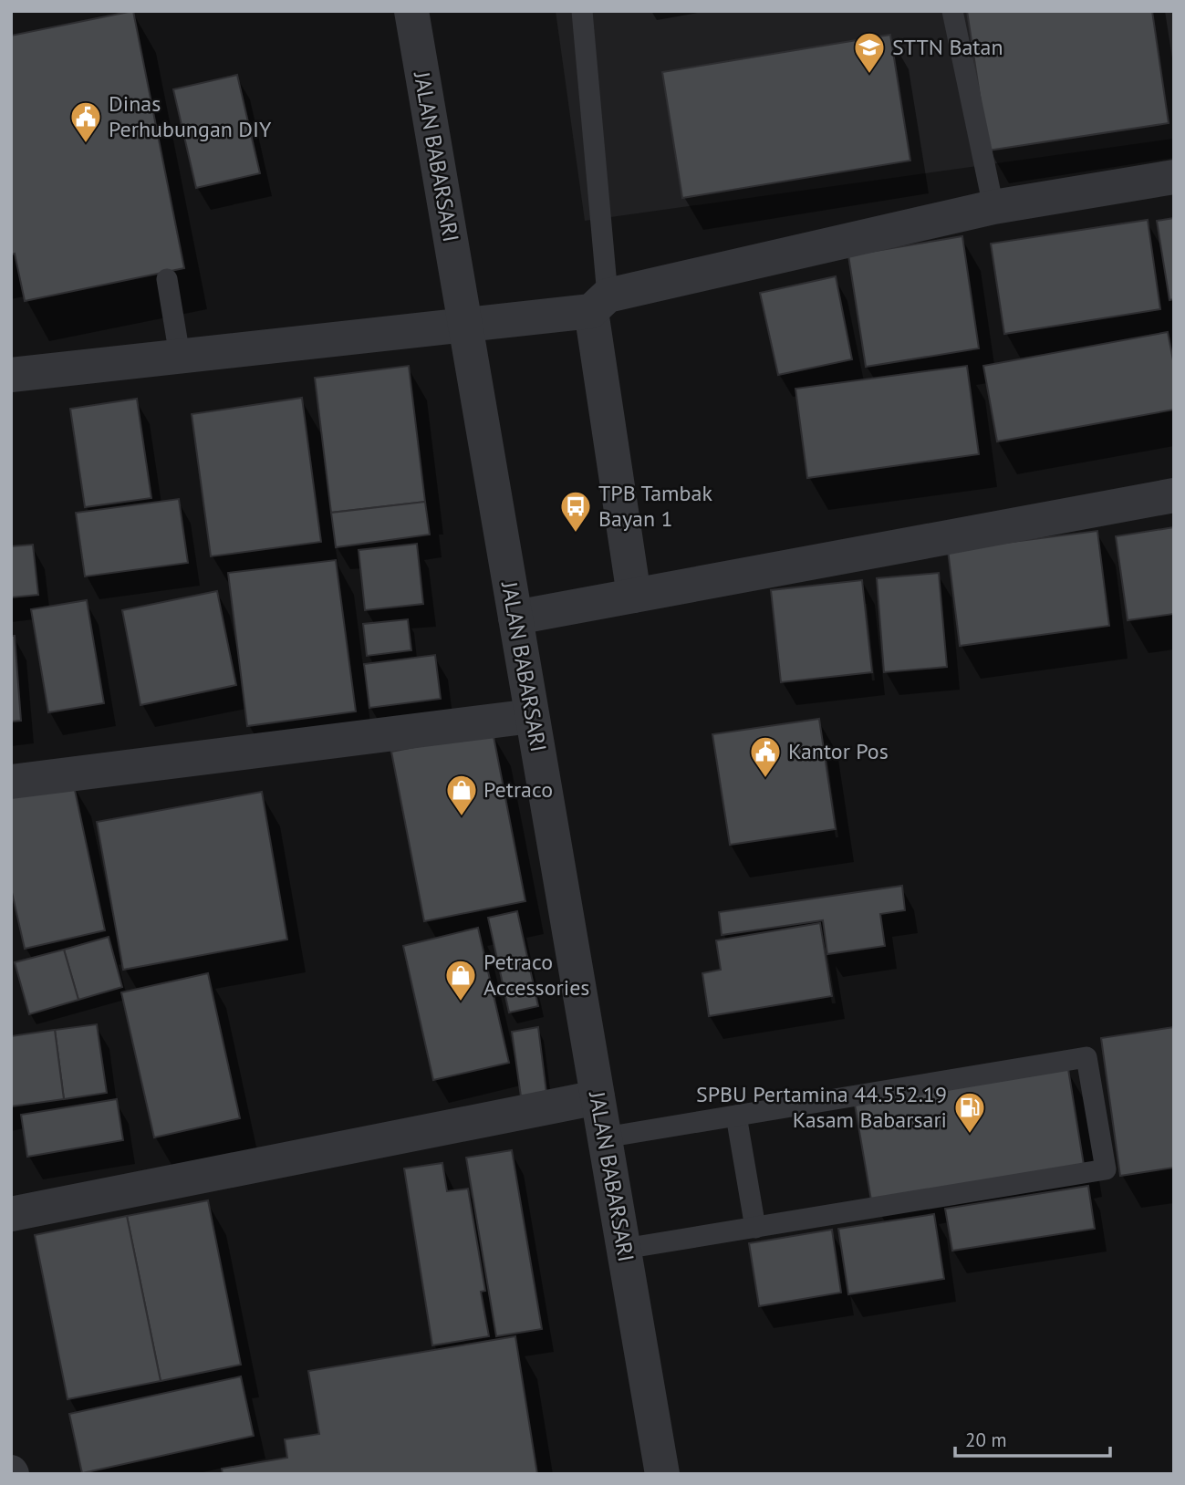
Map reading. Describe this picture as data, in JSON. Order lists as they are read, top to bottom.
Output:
{
  "streets": {
    "street": ["JALAN BABARSARI"]
  },
  "places": {
    "school or university": ["STTN Batan"],
    "public building": ["Dinas Perhubungan DIY", "Kantor Pos"],
    "bus stop": ["TPB Tambak Bayan 1"],
    "shop": ["Petraco", "Petraco Accessories"],
    "fuel station": ["SPBU Pertamina 44.552.19 Kasam Babarsari"]
  },
  "scale_bar": "20 m"
}
